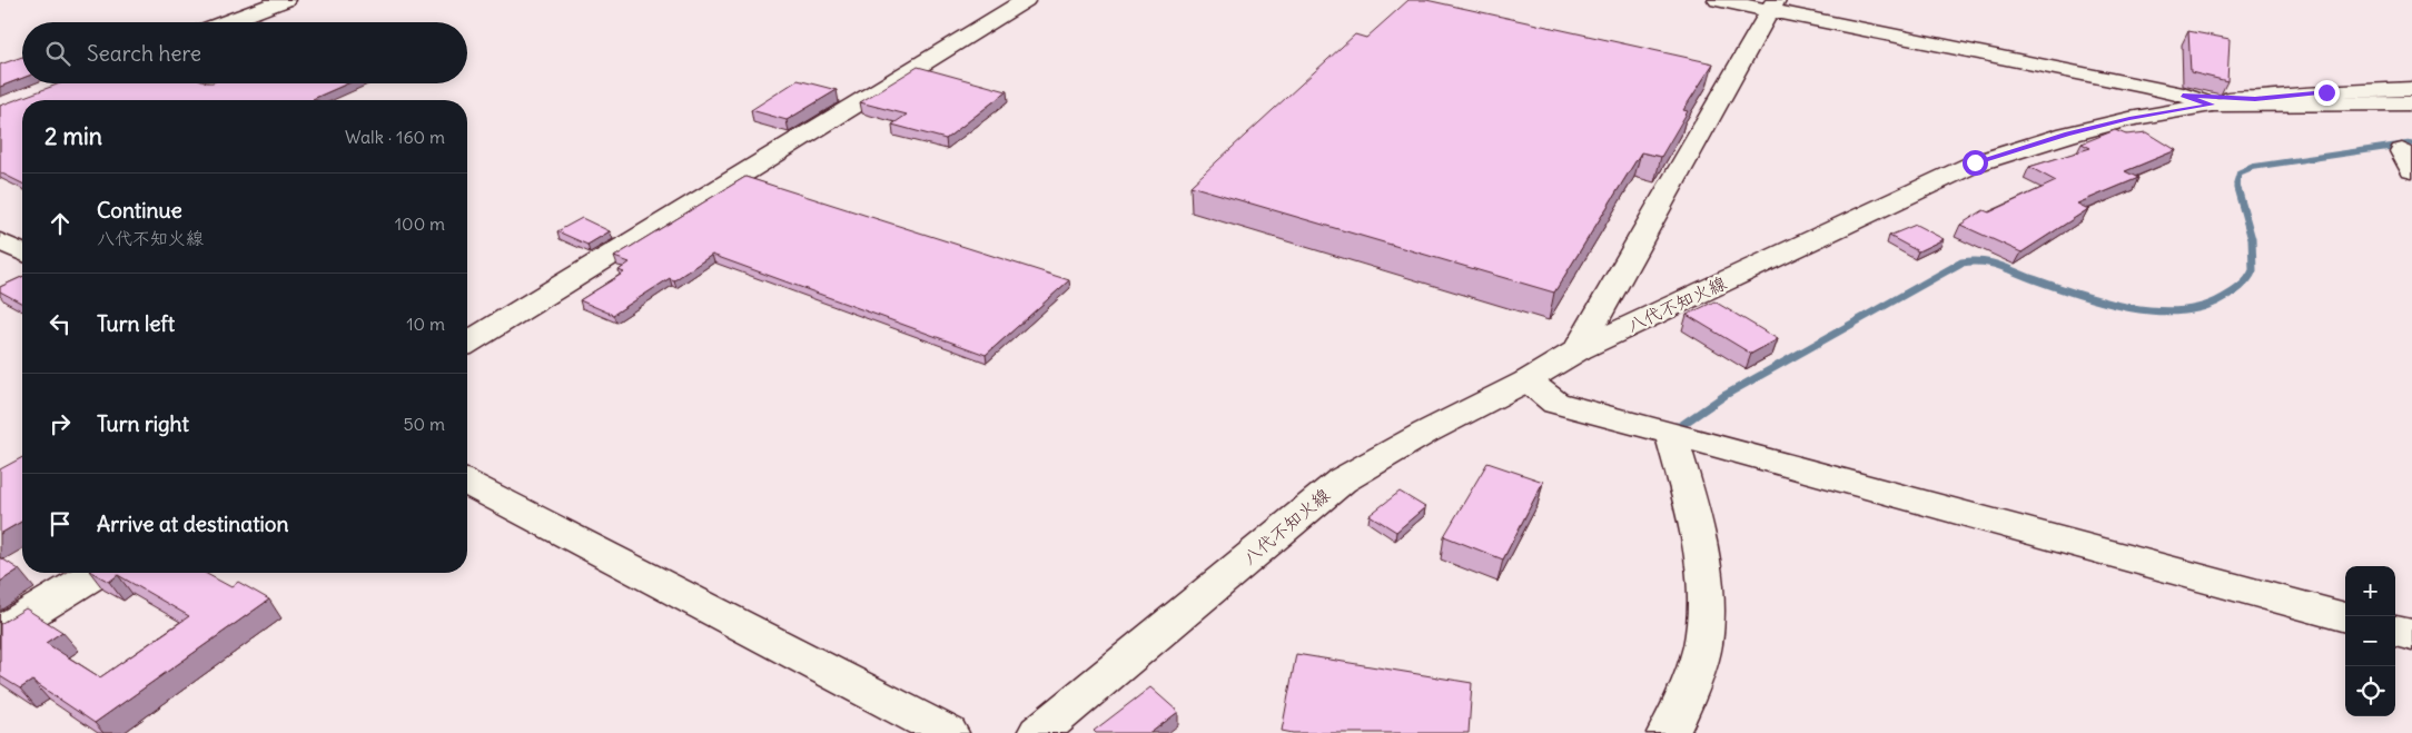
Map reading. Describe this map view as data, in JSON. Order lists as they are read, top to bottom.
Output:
{
  "streets": {
    "street": ["八代不知火線"]
  },
  "page": {
    "search": "Search here",
    "heading": ["2 min", "Walk · 160 m"],
    "list": [
      ["Continue", "八代不知火線", "100 m"],
      ["Turn left", "10 m"],
      ["Turn right", "50 m"],
      "Arrive at destination"
    ],
    "map_buttons": ["+", "−"]
  }
}
